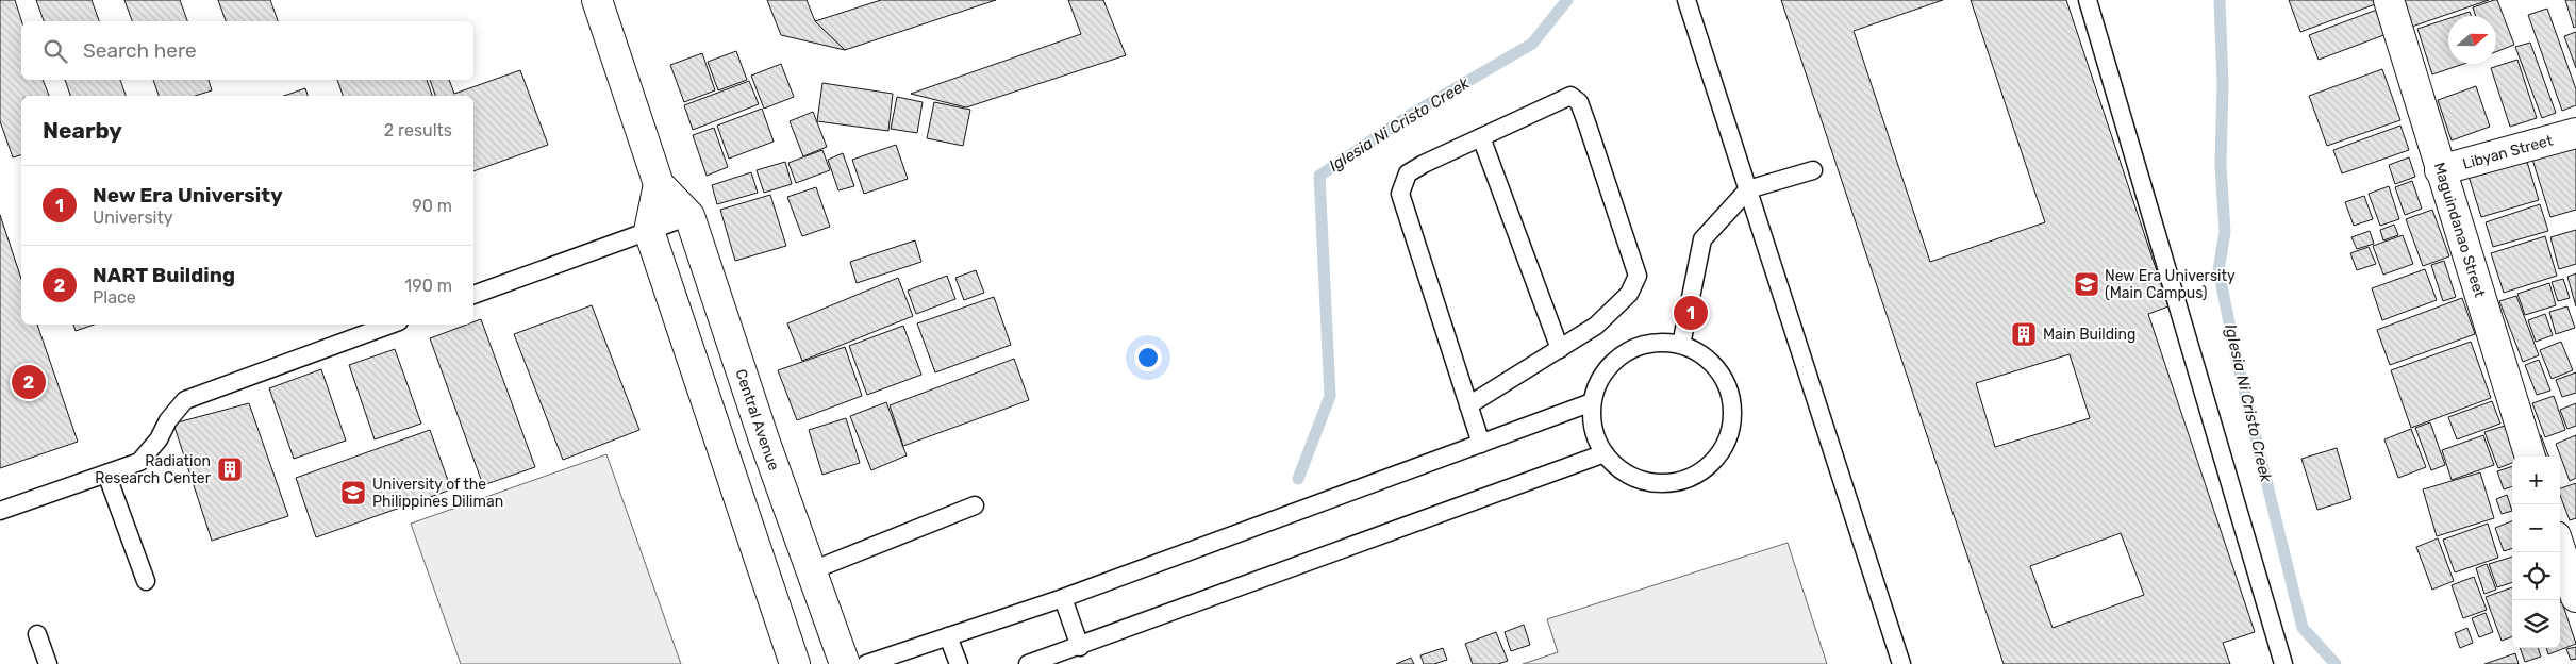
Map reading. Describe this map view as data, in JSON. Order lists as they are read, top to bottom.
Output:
{
  "streets": {
    "main road": ["Libyan Street", "Maguindanao Street", "Central Avenue"]
  },
  "crossings": [
    ["Libyan Street", "Maguindanao Street"]
  ],
  "water": ["Iglesia Ni Cristo Creek"],
  "places": {
    "school or university": ["New Era University (Main Campus)", "University of the Philippines Diliman"],
    "building": ["Main Building", "Radiation Research Center"]
  },
  "north": "right",
  "page": {
    "search": "Search here",
    "heading": ["Nearby", "2 results"],
    "list": [
      {
        "mark": "1",
        "name": "New Era University",
        "note": "University",
        "value": "90 m"
      },
      {
        "mark": "2",
        "name": "NART Building",
        "note": "Place",
        "value": "190 m"
      }
    ],
    "pins": ["1", "2"],
    "map_buttons": ["+", "−"]
  }
}
